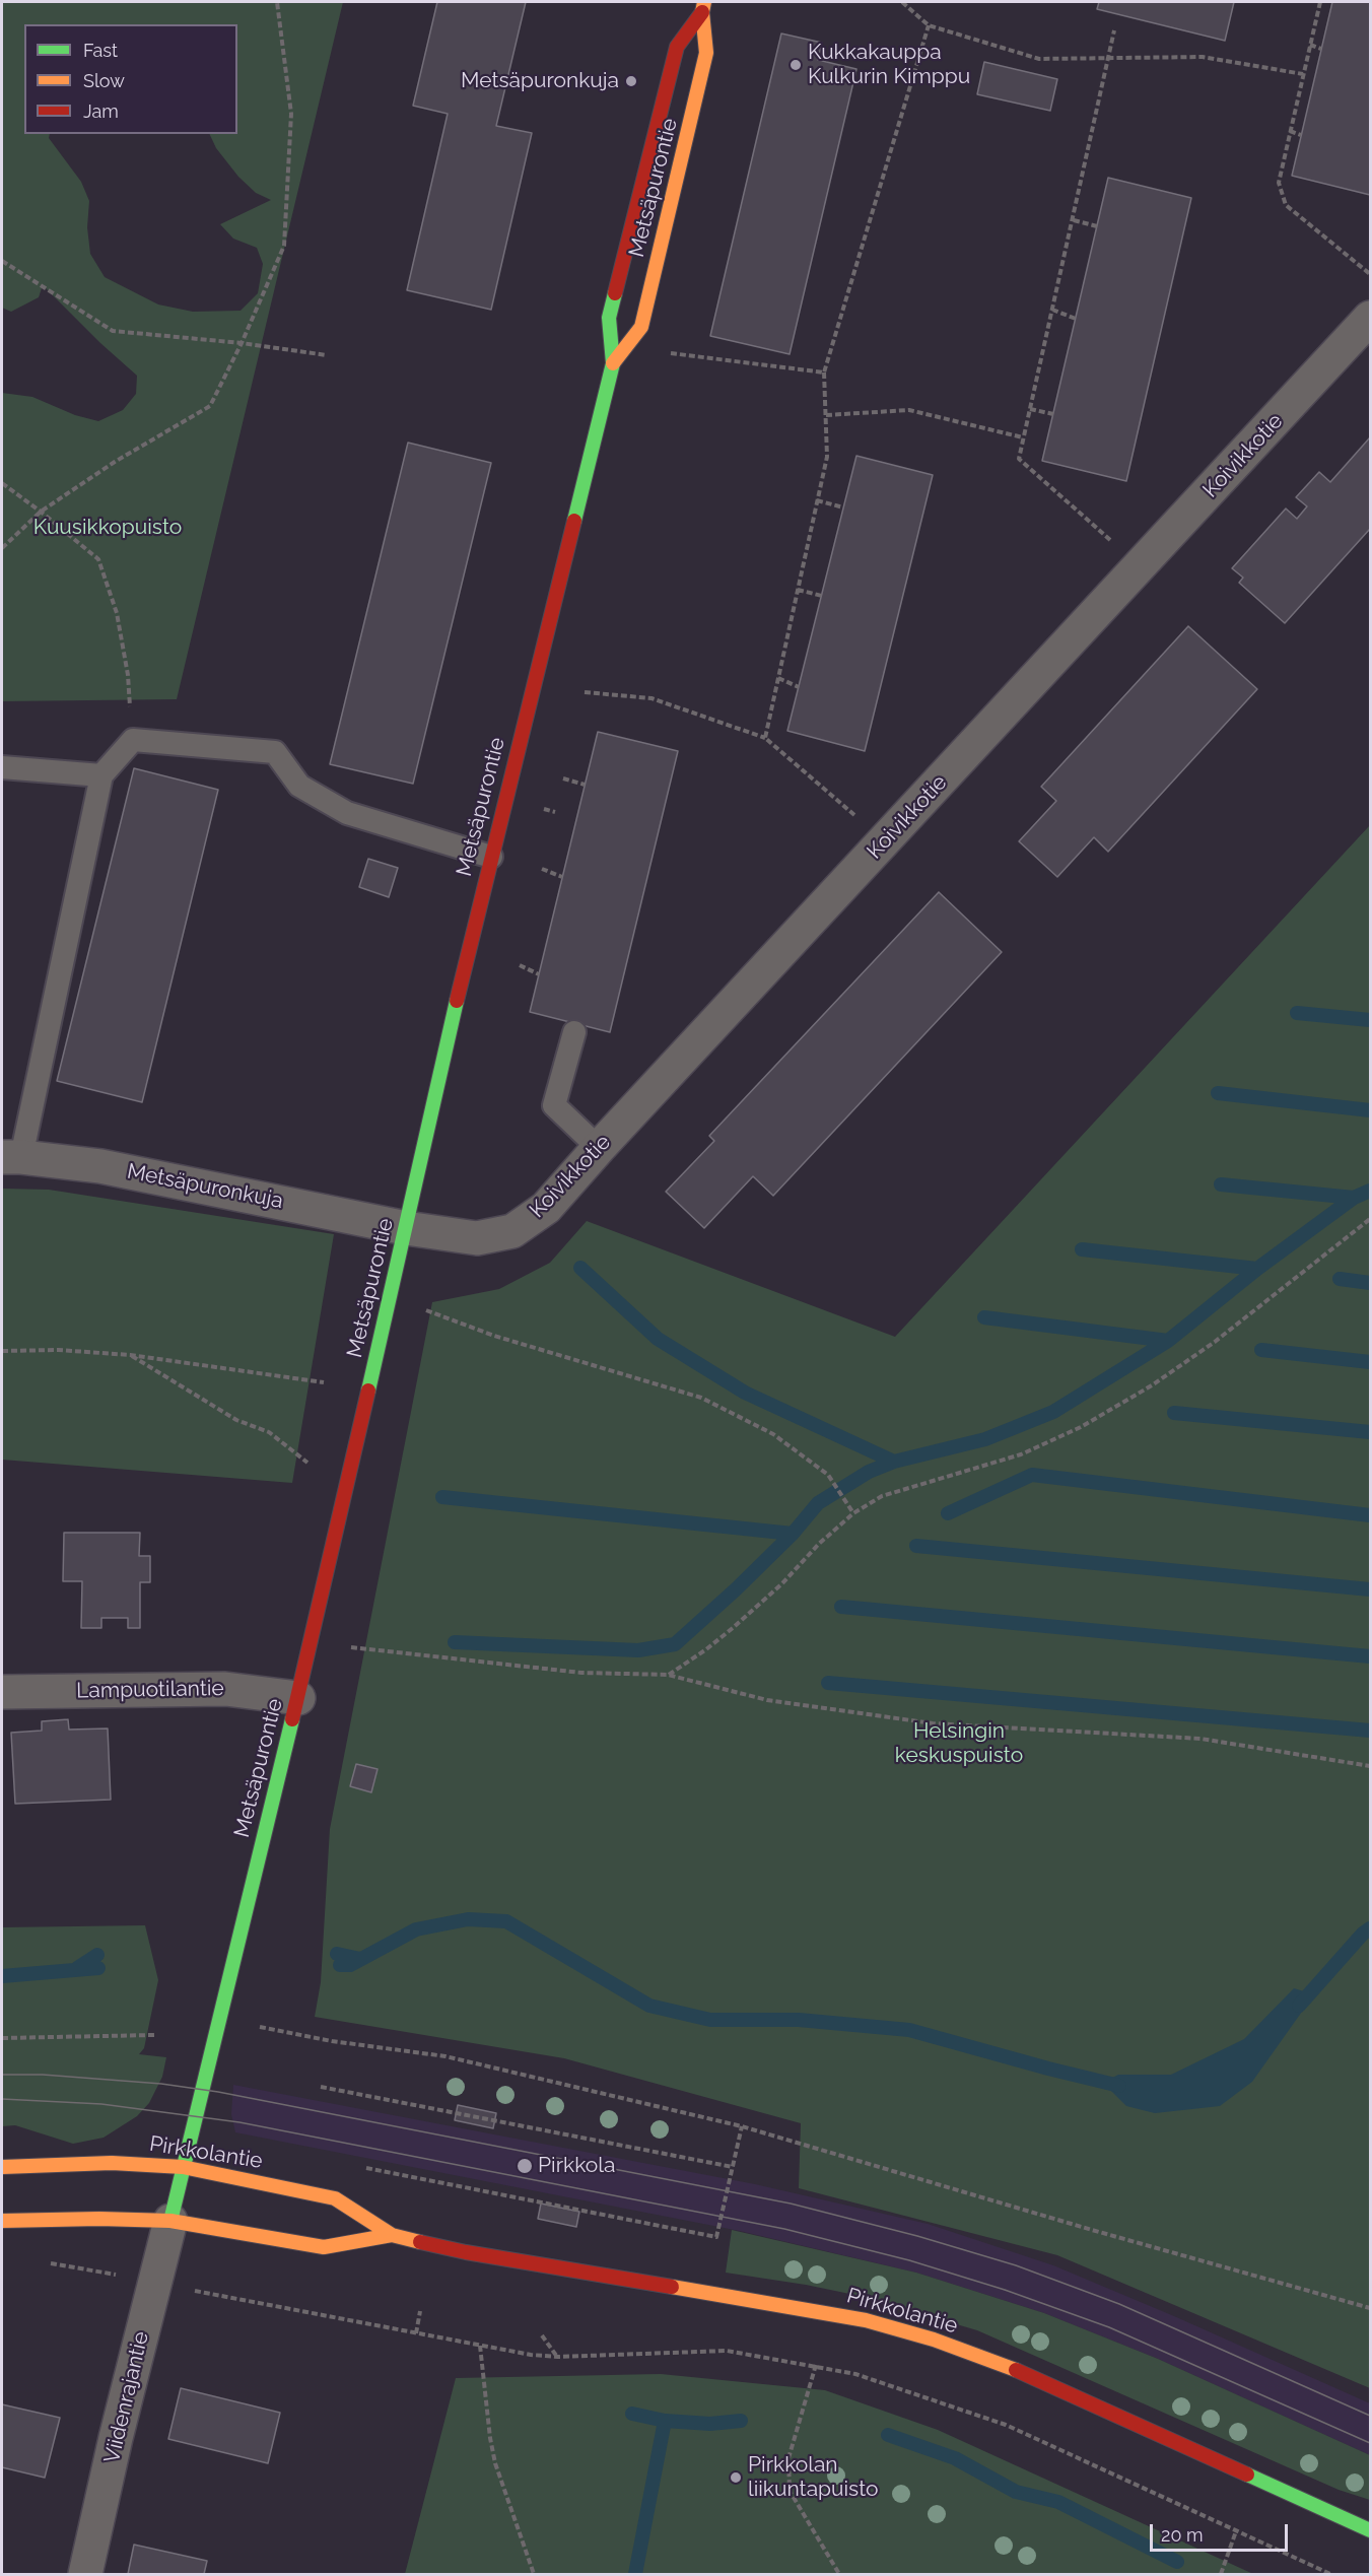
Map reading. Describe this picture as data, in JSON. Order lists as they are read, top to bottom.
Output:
{
  "streets": {
    "street": [
      "Metsäpurontie",
      "Koivikkotie",
      "Metsäpuronkuja",
      "Lampuotilantie",
      "Pirkkolantie",
      "Viidenrajantie"
    ]
  },
  "crossings": [
    ["Metsäpurontie", "Koivikkotie"],
    ["Metsäpurontie", "Metsäpuronkuja"],
    ["Metsäpurontie", "Lampuotilantie"],
    ["Metsäpurontie", "Pirkkolantie"],
    ["Metsäpurontie", "Viidenrajantie"],
    ["Koivikkotie", "Metsäpuronkuja"],
    ["Pirkkolantie", "Viidenrajantie"]
  ],
  "parks": ["Kuusikkopuisto", "Helsingin keskuspuisto"],
  "places": [
    "Kukkakauppa Kulkurin Kimppu",
    "Metsäpuronkuja",
    "Pirkkola",
    "Pirkkolan liikuntapuisto"
  ],
  "legend": ["Fast", "Slow", "Jam"],
  "scale_bar": "20 m"
}
